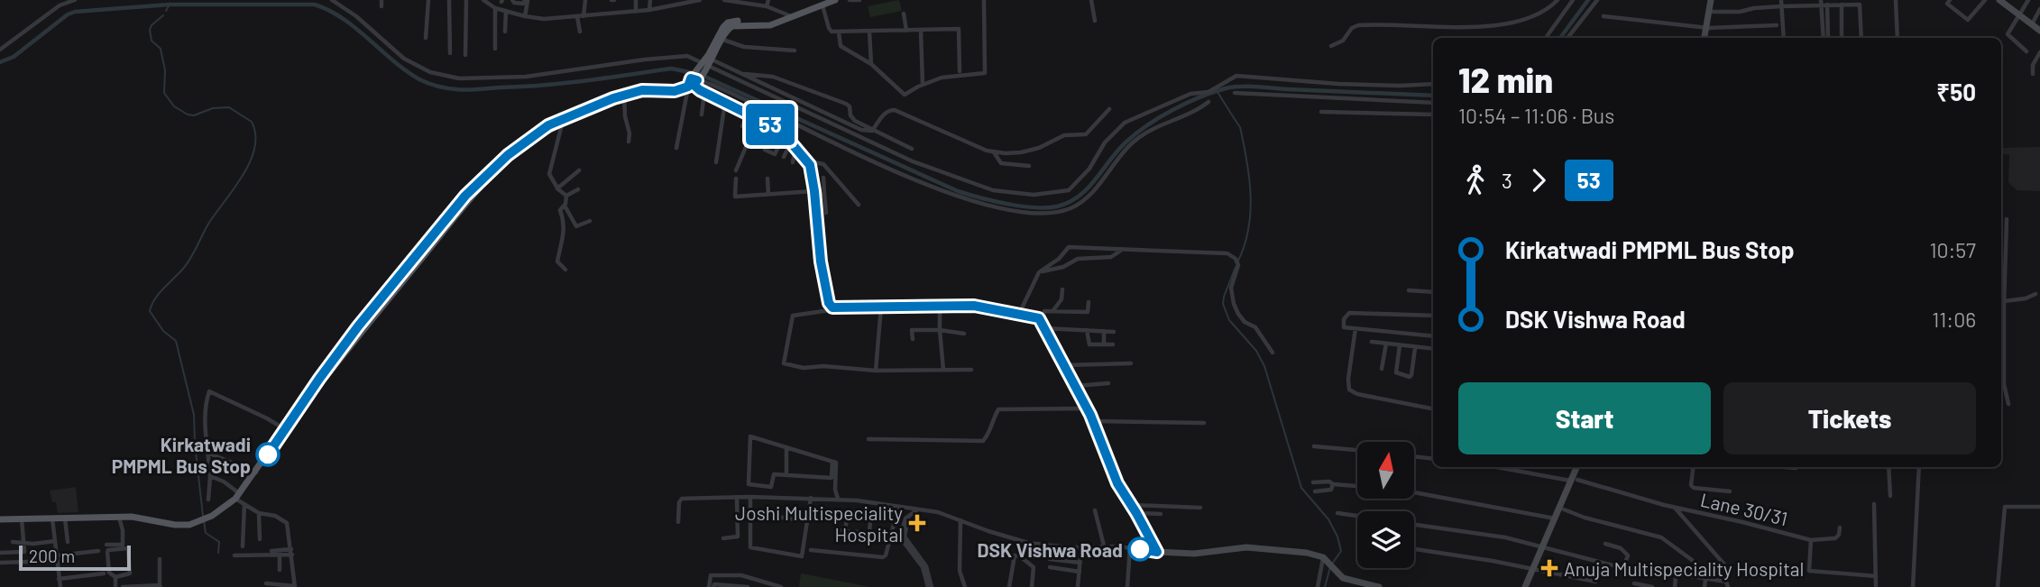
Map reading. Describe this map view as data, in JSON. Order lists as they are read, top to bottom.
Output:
{
  "streets": {
    "street": ["Lane 30/31"]
  },
  "places": {
    "other": ["Kirkatwadi PMPML Bus Stop", "DSK Vishwa Road"],
    "health": ["Joshi Multispeciality Hospital", "Anuja Multispeciality Hospital"]
  },
  "lines": ["bus line 53"],
  "scale_bar": "200 m",
  "north": "top",
  "page": {
    "on_map": "53",
    "heading": ["12 min", "10:54 – 11:06 · Bus", "₹50"],
    "legs": ["3", "53"],
    "list": [
      {
        "name": "Kirkatwadi PMPML Bus Stop",
        "value": "10:57"
      },
      {
        "name": "DSK Vishwa Road",
        "value": "11:06"
      }
    ],
    "buttons": ["Start", "Tickets"],
    "scale": "200 m"
  }
}
